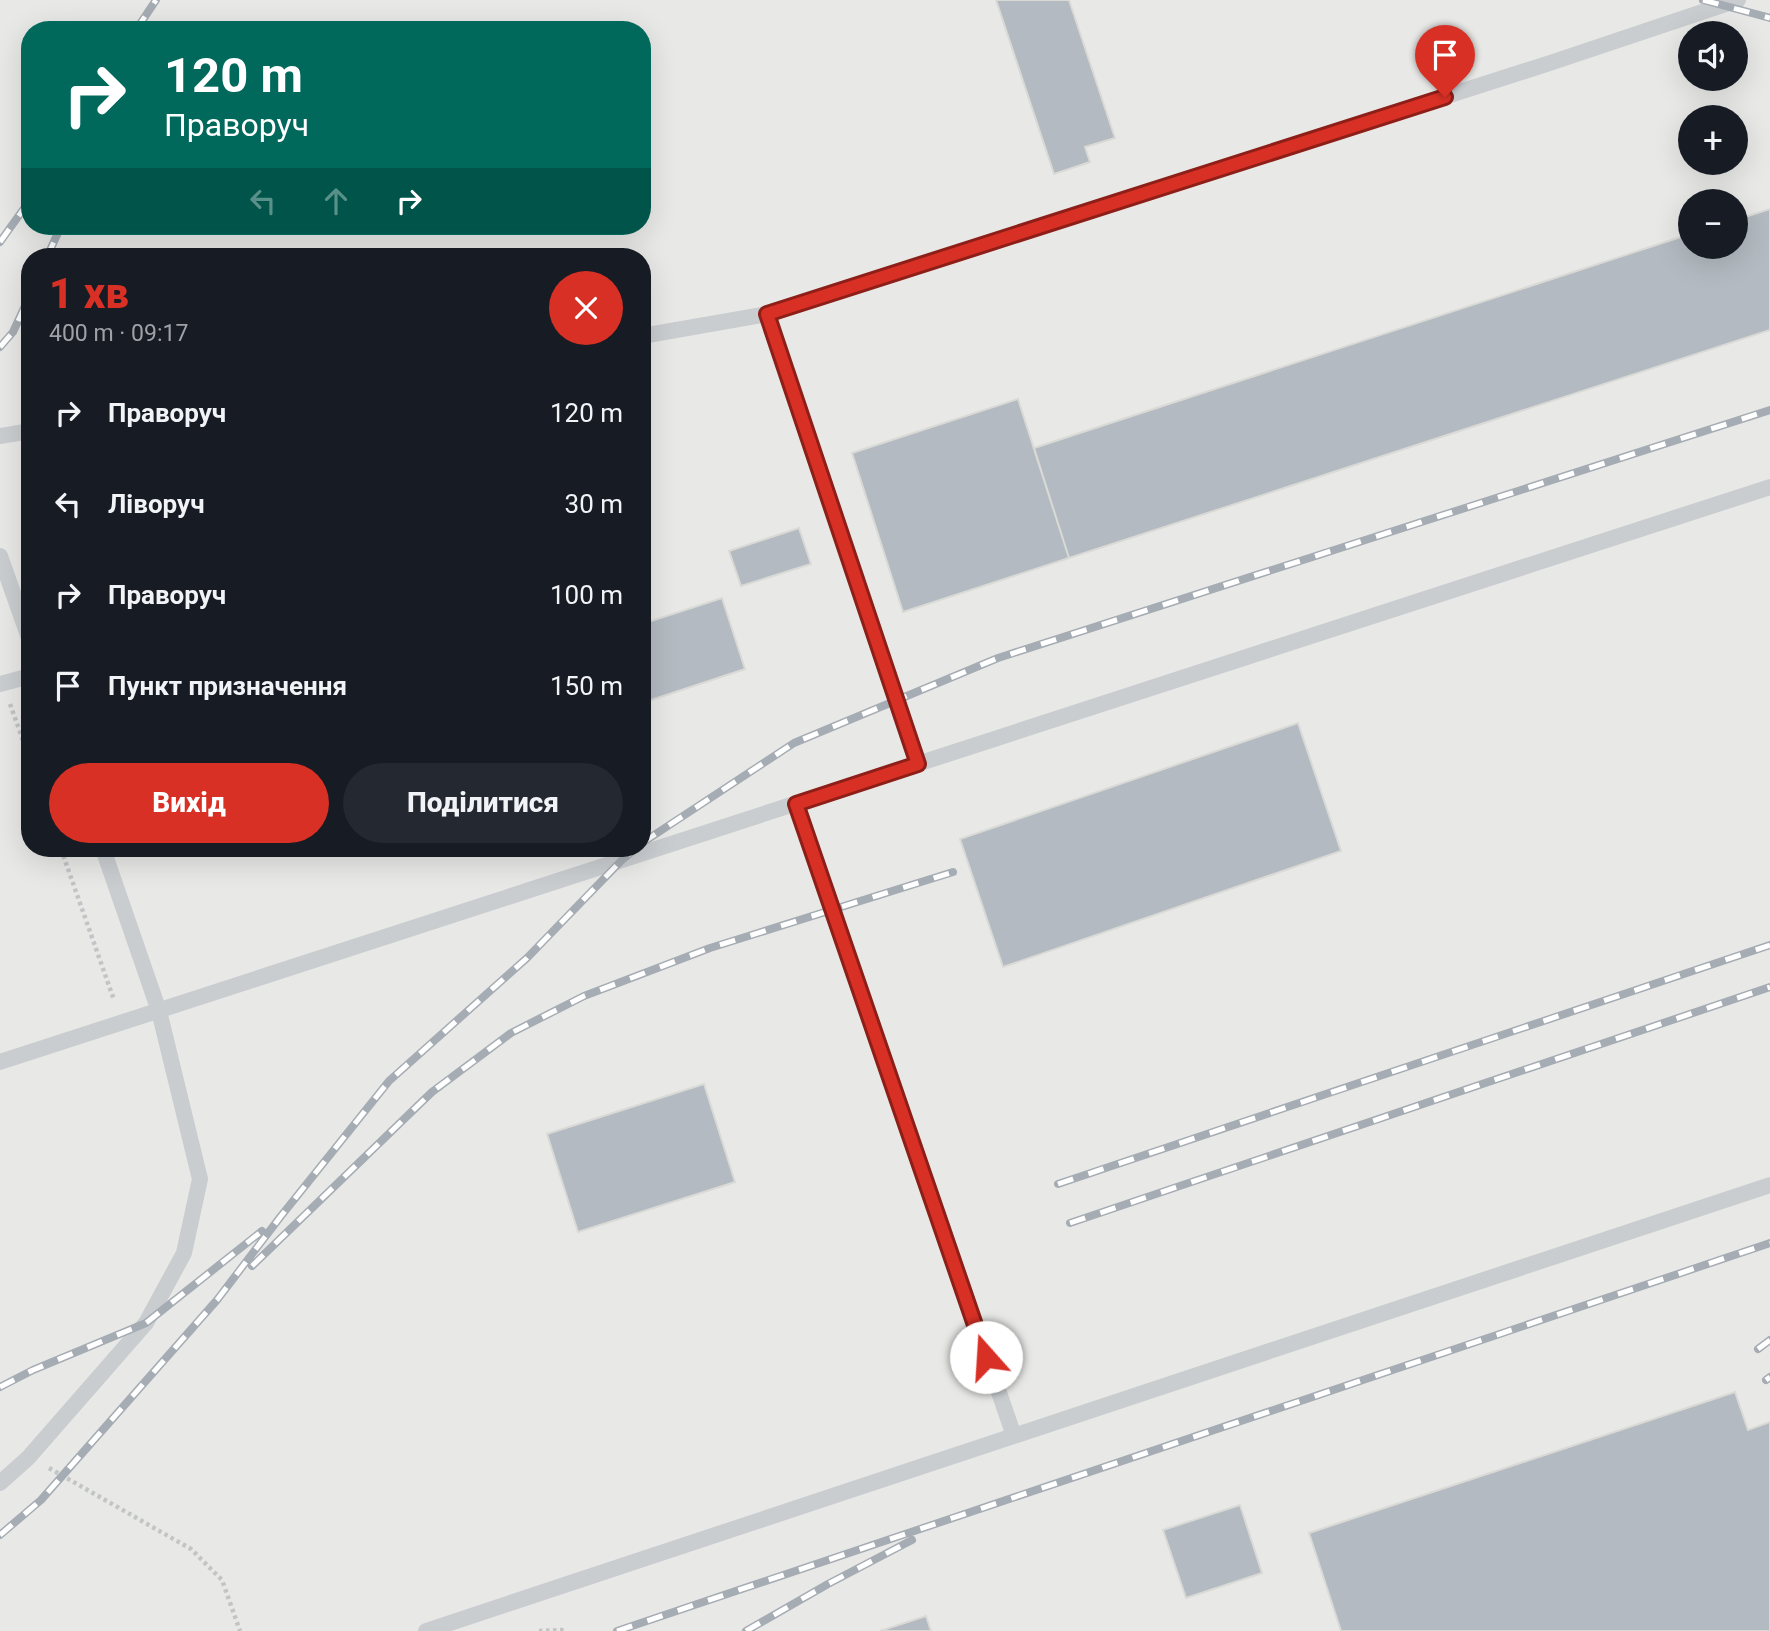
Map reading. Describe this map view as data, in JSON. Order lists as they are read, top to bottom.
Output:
{
  "page": {
    "map_buttons": ["+", "−"],
    "turn": ["120 m", "Праворуч"],
    "heading": ["1 хв", "400 m · 09:17"],
    "list": [
      {
        "name": "Праворуч",
        "value": "120 m"
      },
      {
        "name": "Ліворуч",
        "value": "30 m"
      },
      {
        "name": "Праворуч",
        "value": "100 m"
      },
      {
        "name": "Пункт призначення",
        "value": "150 m"
      }
    ],
    "buttons": ["Вихід", "Поділитися"]
  }
}
